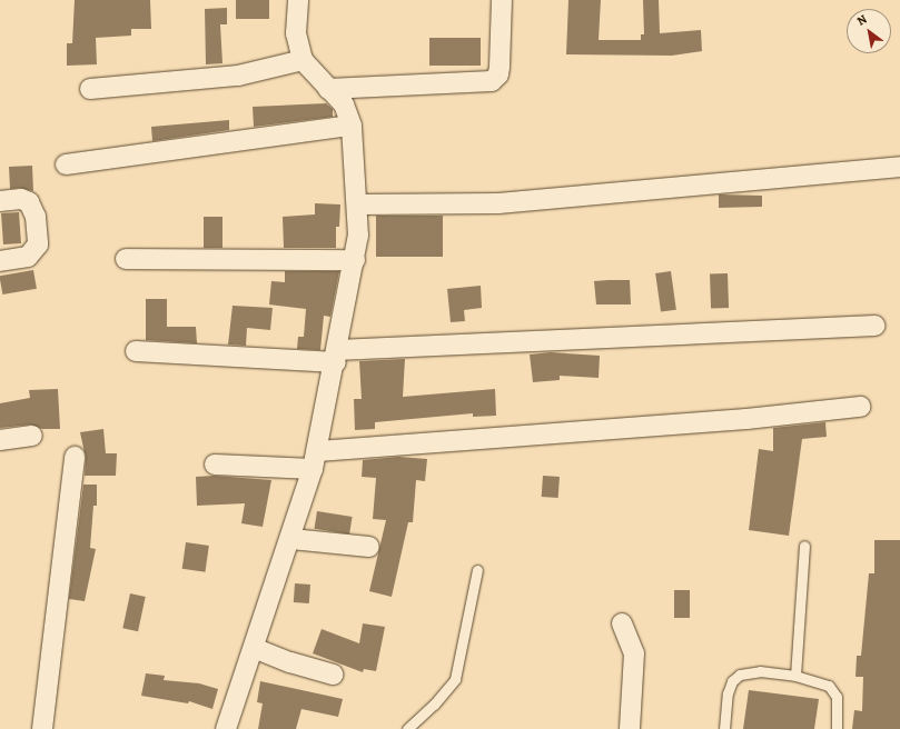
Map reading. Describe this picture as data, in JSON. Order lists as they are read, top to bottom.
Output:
{
  "north": "top left"
}
